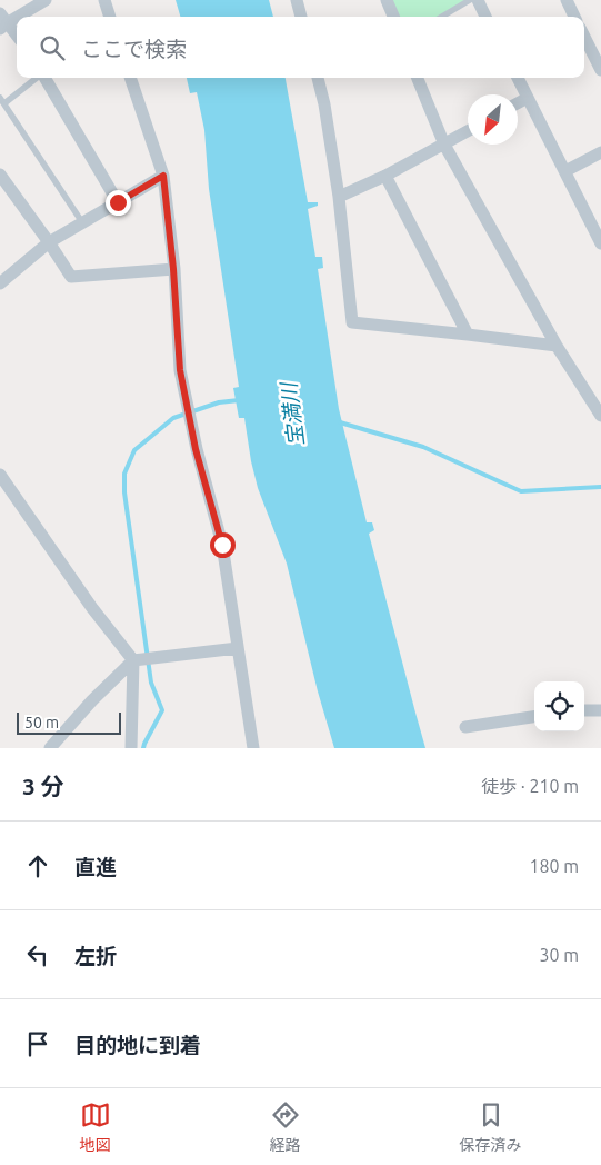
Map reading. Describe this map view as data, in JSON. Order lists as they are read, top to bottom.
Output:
{
  "water": ["宝満川"],
  "scale_bar": "50 m",
  "north": "bottom left",
  "page": {
    "search": "ここで検索",
    "scale": "50 m",
    "heading": ["3 分", "徒歩 · 210 m"],
    "list": [
      ["直進", "180 m"],
      ["左折", "30 m"],
      "目的地に到着"
    ],
    "nav": ["地図", "経路", "保存済み"]
  }
}
